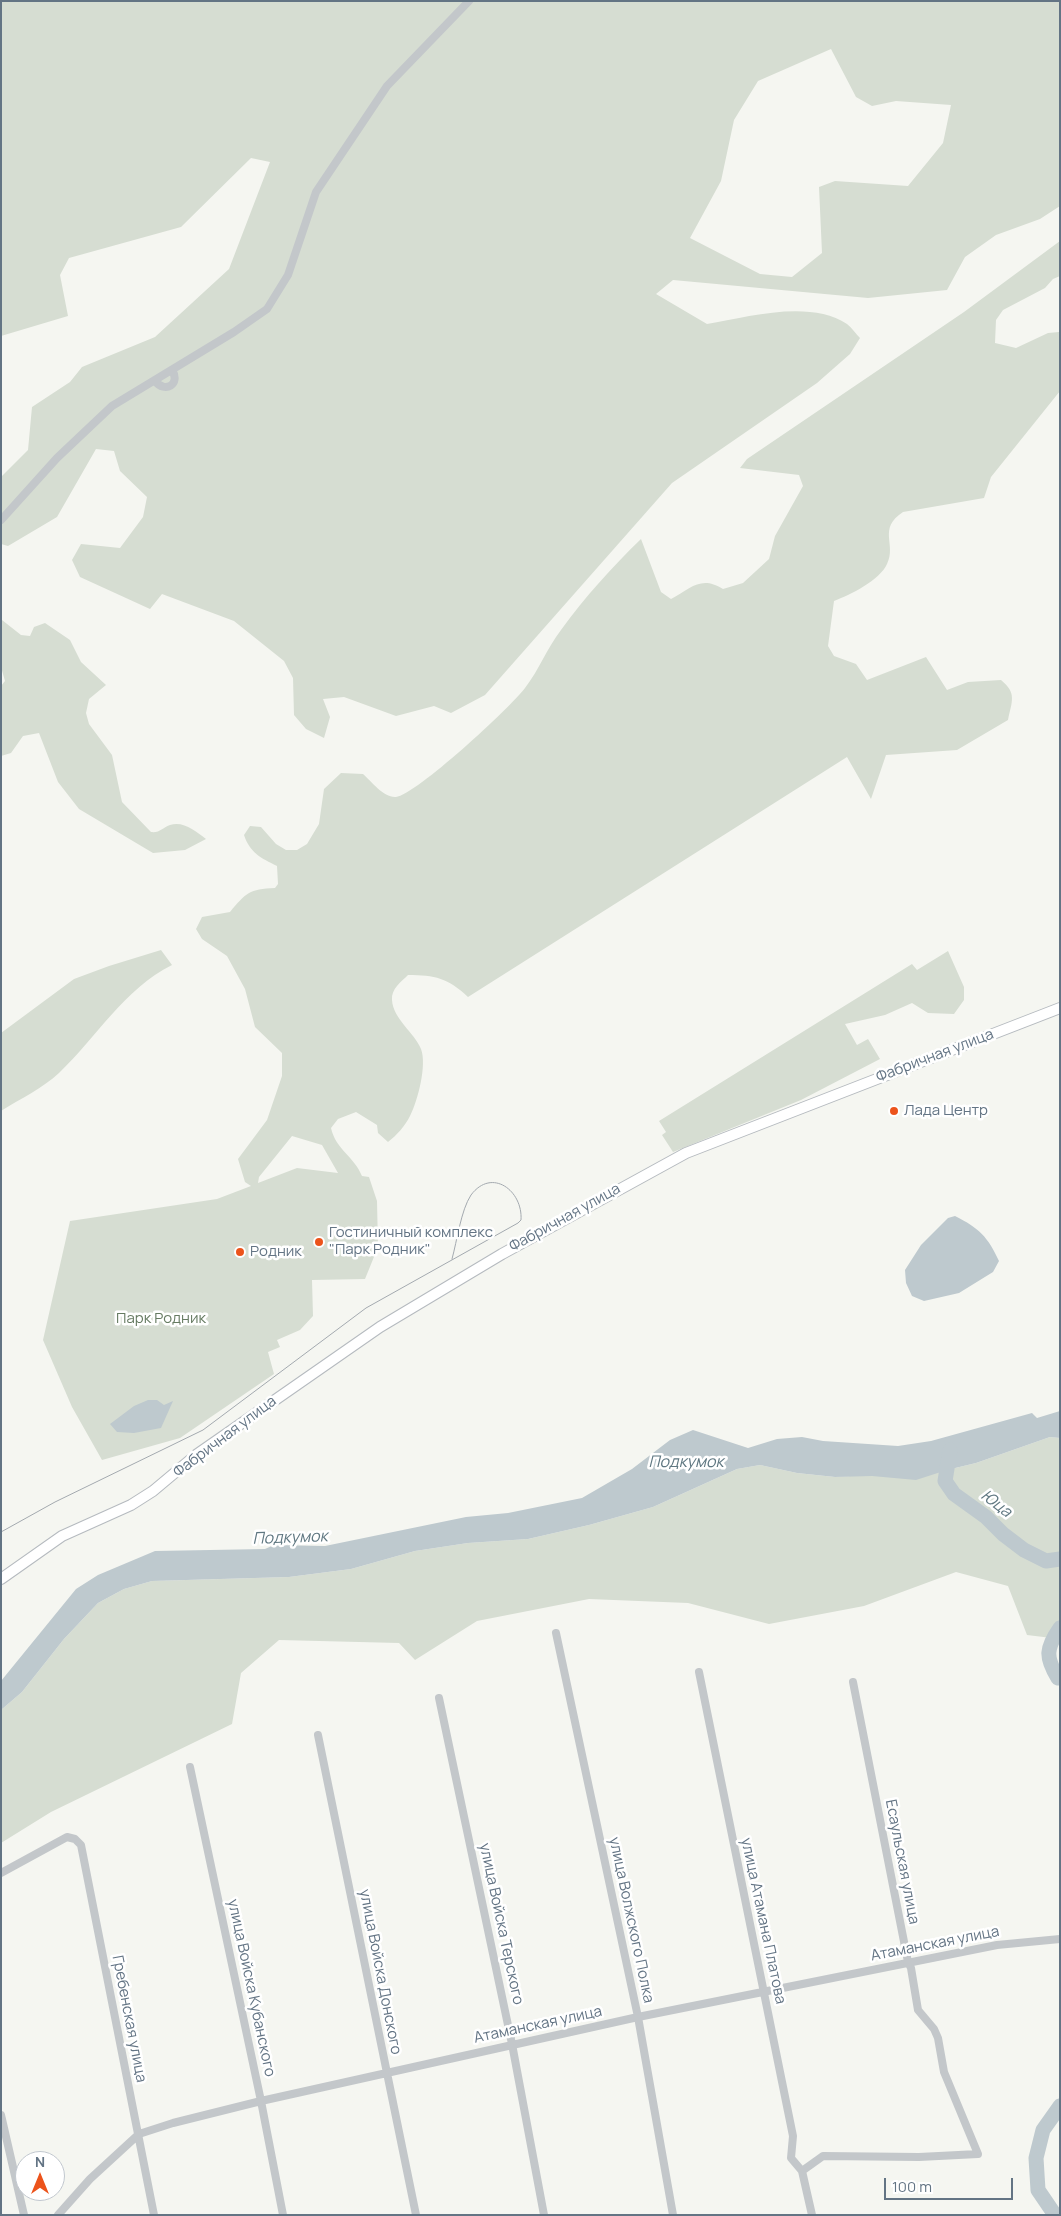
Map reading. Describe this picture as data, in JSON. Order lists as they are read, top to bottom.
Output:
{
  "streets": {
    "main road": ["Фабричная улица"],
    "street": [
      "Есаульская улица",
      "улица Волжского Полка",
      "улица Атамана Платова",
      "улица Войска Терского",
      "Атаманская улица",
      "улица Войска Донского",
      "улица Войска Кубанского",
      "Гребенская улица"
    ]
  },
  "crossings": [
    ["Есаульская улица", "улица Атамана Платова"],
    ["Есаульская улица", "Атаманская улица"],
    ["улица Волжского Полка", "Атаманская улица"],
    ["улица Атамана Платова", "Атаманская улица"],
    ["улица Войска Терского", "Атаманская улица"],
    ["Атаманская улица", "улица Войска Донского"],
    ["Атаманская улица", "улица Войска Кубанского"],
    ["Атаманская улица", "Гребенская улица"]
  ],
  "water": ["Подкумок", "Юца"],
  "parks": ["Парк Родник"],
  "places": ["Лада Центр", "Гостиничный комплекс \"Парк Родник\"", "Родник"],
  "scale_bar": "100 m",
  "north": "top"
}
